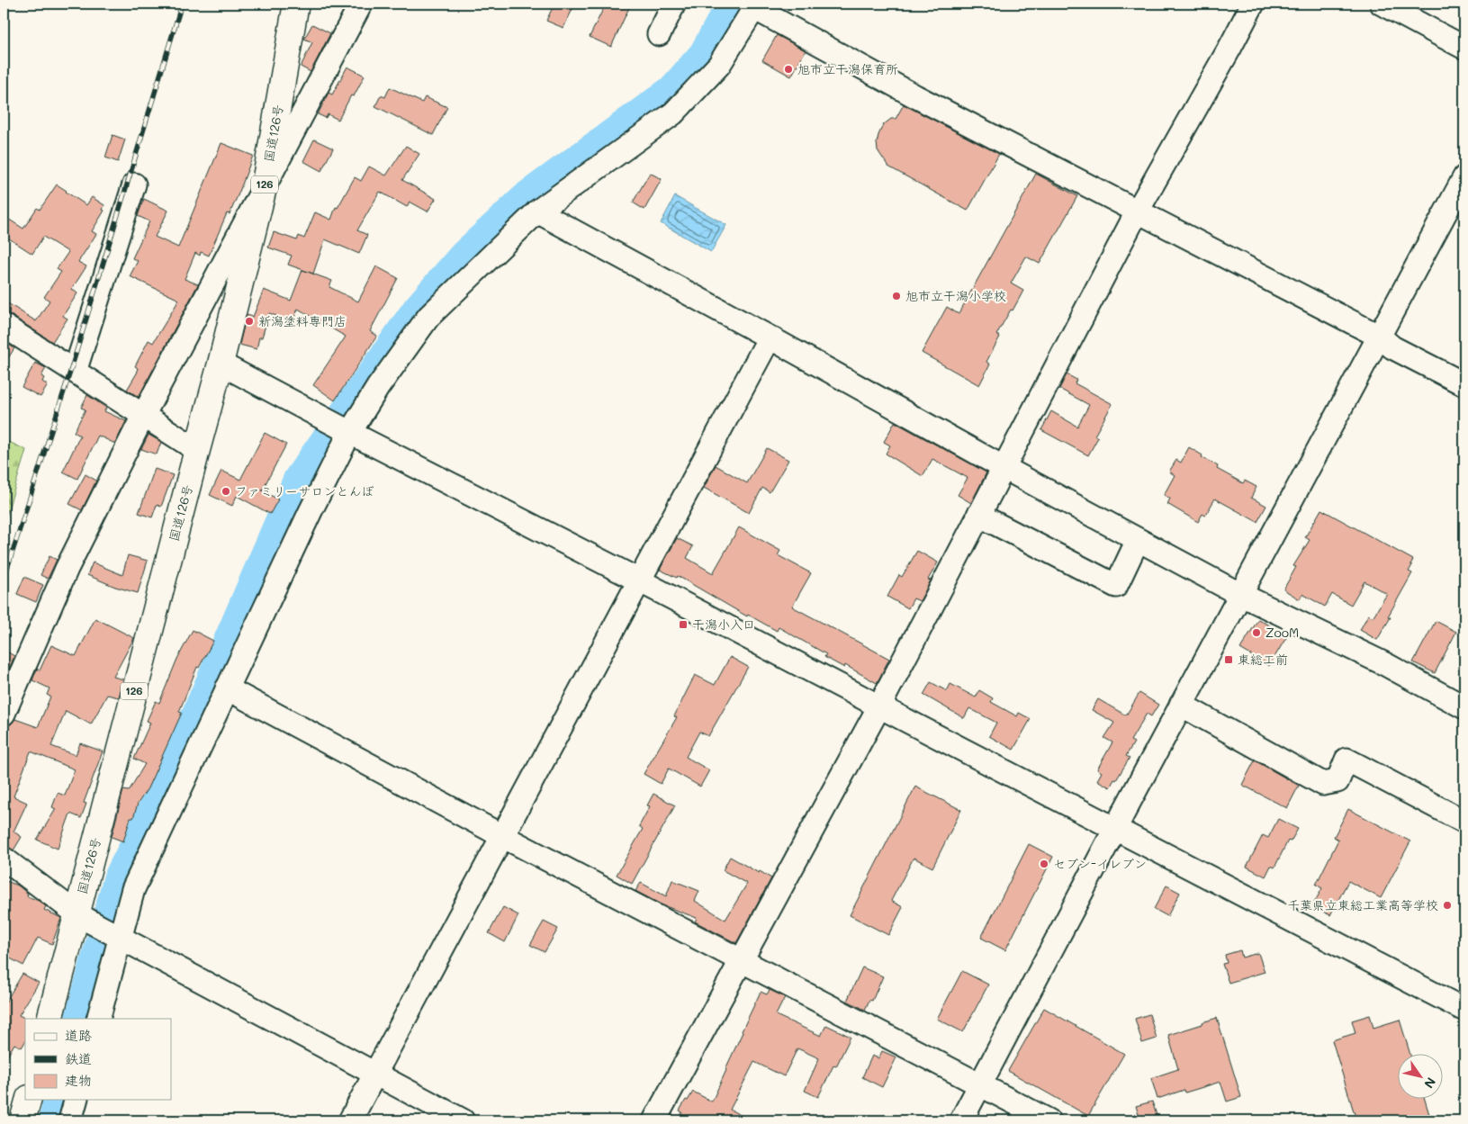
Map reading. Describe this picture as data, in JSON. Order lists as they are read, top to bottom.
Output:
{
  "streets": {
    "highway": ["国道126号", "126"]
  },
  "places": {
    "other": [
      "旭市立干潟保育所",
      "旭市立干潟小学校",
      "新潟塗料専門店",
      "ファミリーサロンとんぼ",
      "ZooM",
      "セブン-イレブン",
      "千葉県立東総工業高等学校"
    ],
    "transit": ["干潟小入口", "東総工前"]
  },
  "legend": ["道路", "鉄道", "建物"],
  "north": "bottom right"
}
